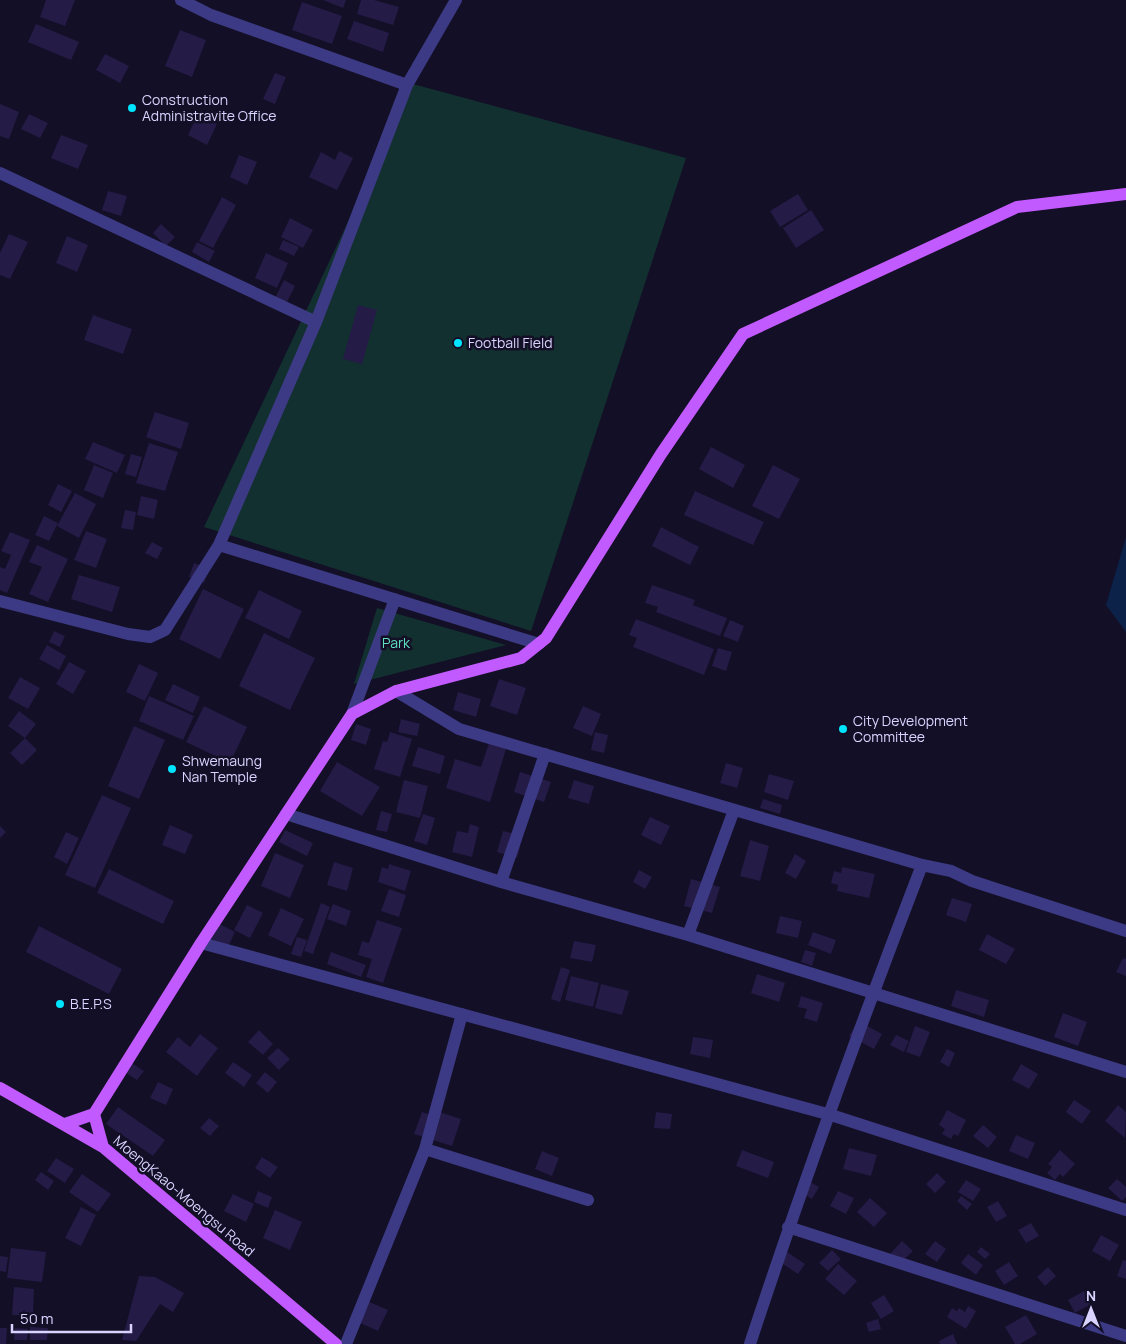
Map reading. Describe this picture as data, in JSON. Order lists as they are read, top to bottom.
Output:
{
  "streets": {
    "main road": ["MoengKaao-Moengsu Road"]
  },
  "parks": ["Park"],
  "places": [
    "Construction Administravite Office",
    "Football Field",
    "City Development Committee",
    "Shwemaung Nan Temple",
    "B.E.P.S"
  ],
  "scale_bar": "50 m",
  "north": "top"
}
